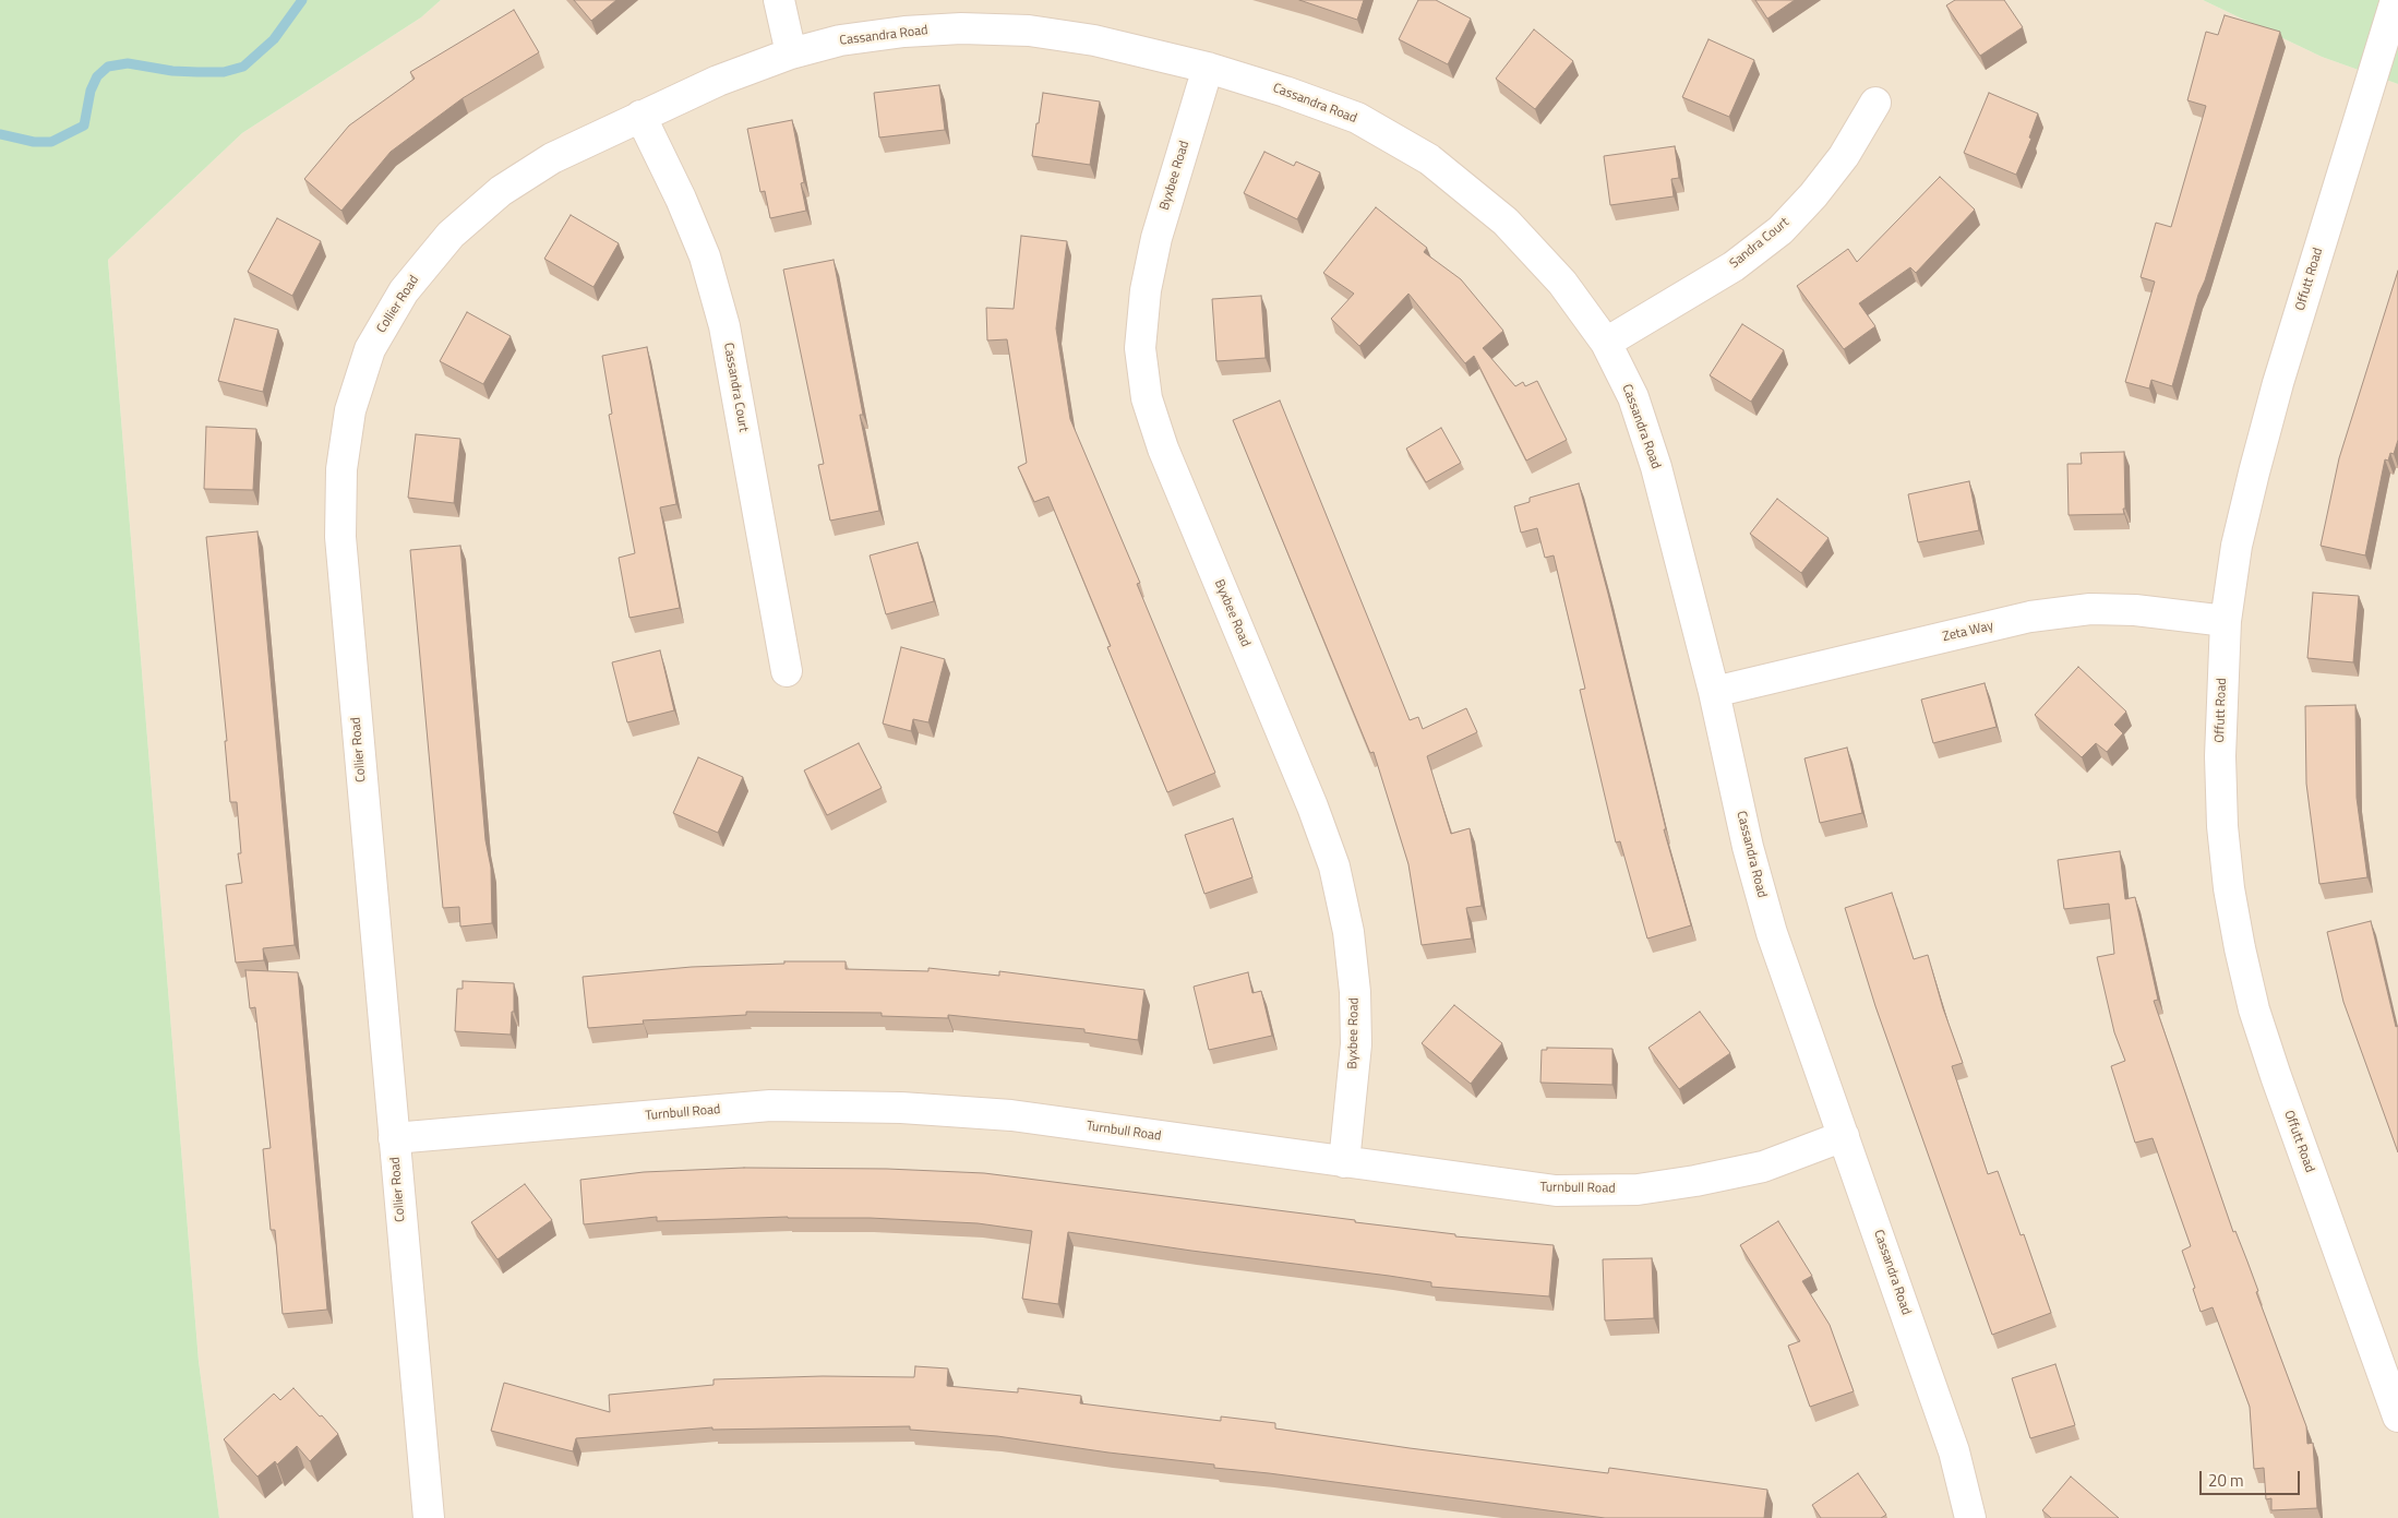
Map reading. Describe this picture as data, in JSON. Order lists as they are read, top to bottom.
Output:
{
  "streets": {
    "street": [
      "Cassandra Road",
      "Byxbee Road",
      "Sandra Court",
      "Offutt Road",
      "Collier Road",
      "Cassandra Court",
      "Zeta Way",
      "Turnbull Road"
    ]
  },
  "crossings": [
    ["Cassandra Road", "Byxbee Road"],
    ["Cassandra Road", "Sandra Court"],
    ["Cassandra Road", "Collier Road"],
    ["Cassandra Road", "Cassandra Court"],
    ["Cassandra Road", "Zeta Way"],
    ["Cassandra Road", "Turnbull Road"],
    ["Byxbee Road", "Turnbull Road"],
    ["Offutt Road", "Zeta Way"],
    ["Collier Road", "Cassandra Court"],
    ["Collier Road", "Turnbull Road"]
  ],
  "scale_bar": "20 m"
}
